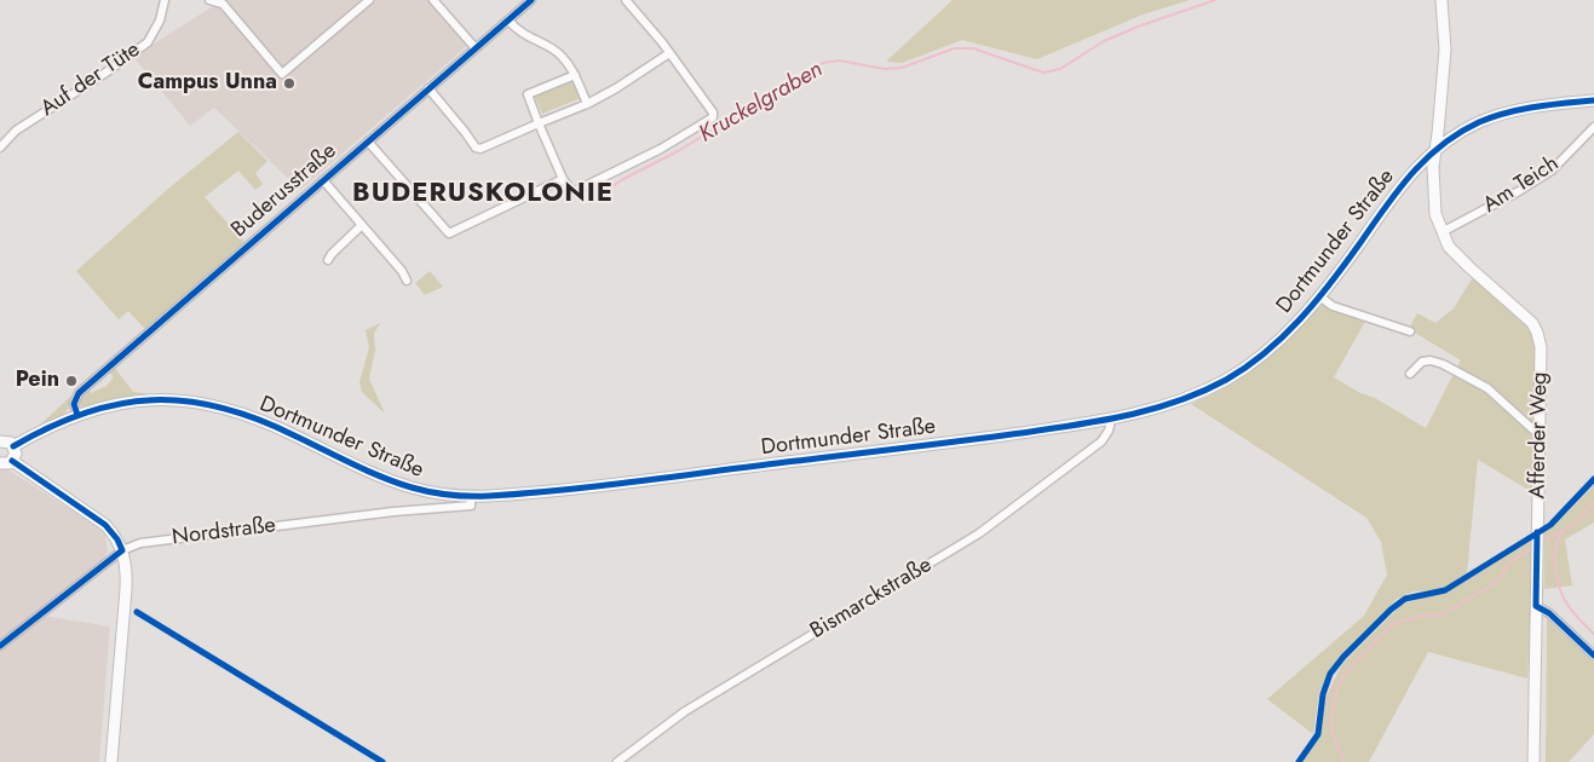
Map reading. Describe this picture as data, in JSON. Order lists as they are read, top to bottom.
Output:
{
  "streets": {
    "main road": ["Dortmunder Straße", "Afferder Weg"],
    "street": [
      "Auf der Tüte",
      "Am Teich",
      "Buderusstraße",
      "Nordstraße",
      "Bismarckstraße"
    ]
  },
  "crossings": [
    ["Am Teich", "Afferder Weg"],
    ["Buderusstraße", "Dortmunder Straße"],
    ["Dortmunder Straße", "Afferder Weg"],
    ["Dortmunder Straße", "Nordstraße"],
    ["Dortmunder Straße", "Bismarckstraße"]
  ],
  "districts": ["BUDERUSKOLONIE"],
  "water": ["Kruckelgraben"],
  "places": ["Campus Unna", "Pein"]
}
